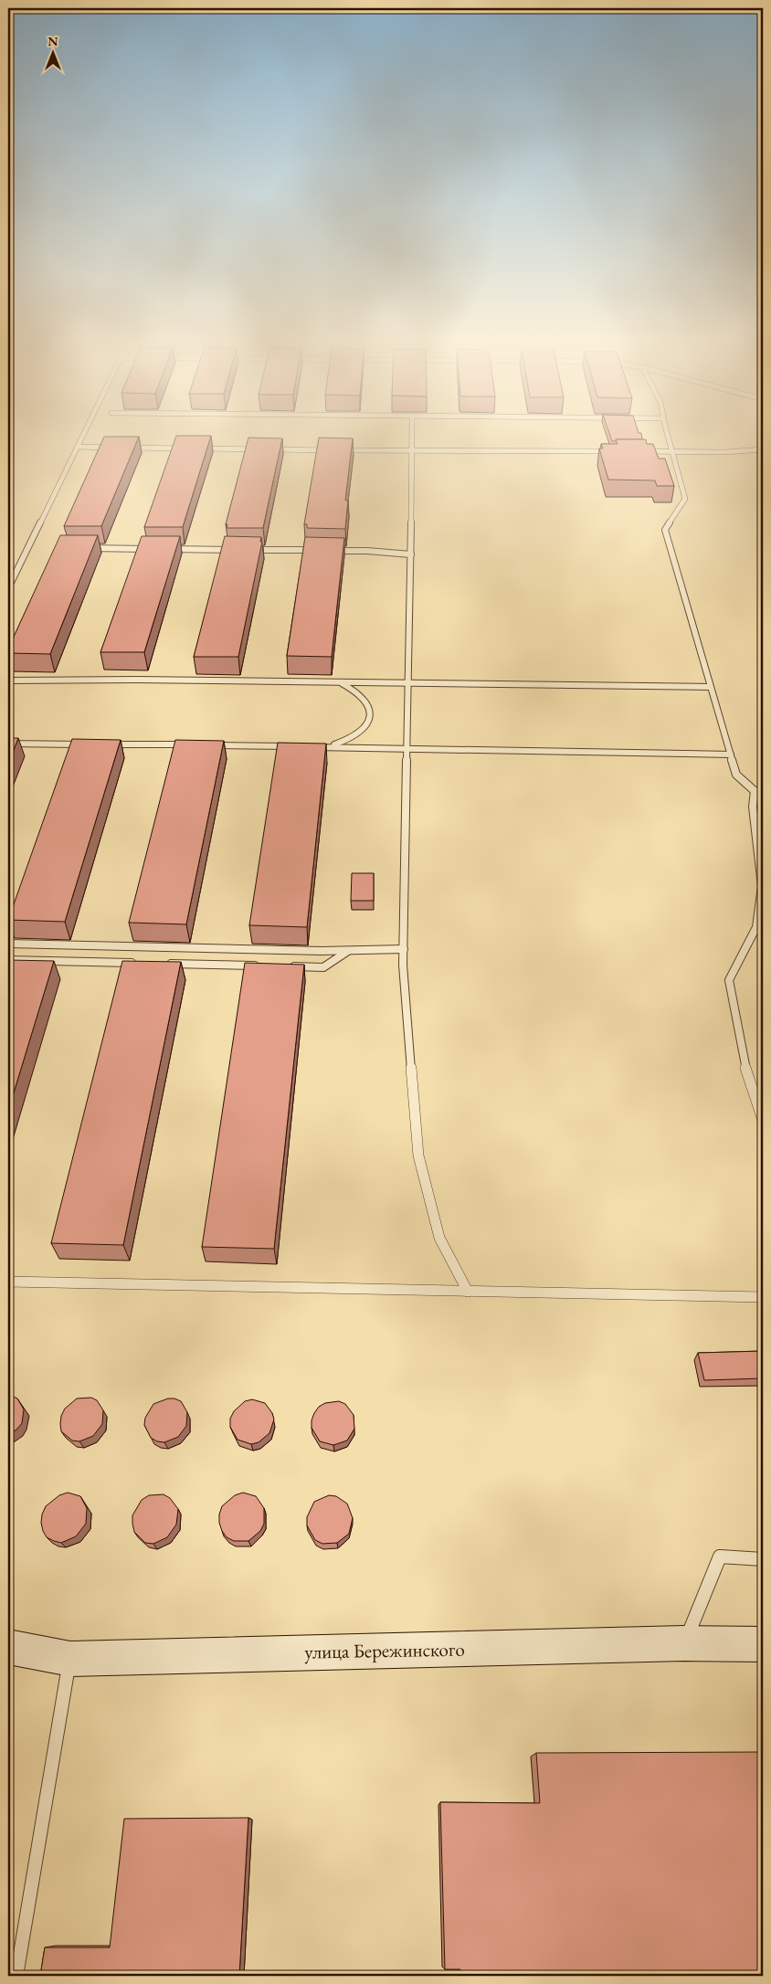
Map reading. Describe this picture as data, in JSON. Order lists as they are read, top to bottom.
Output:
{
  "streets": {
    "main road": ["улица Бережинского"]
  },
  "north": "top"
}
